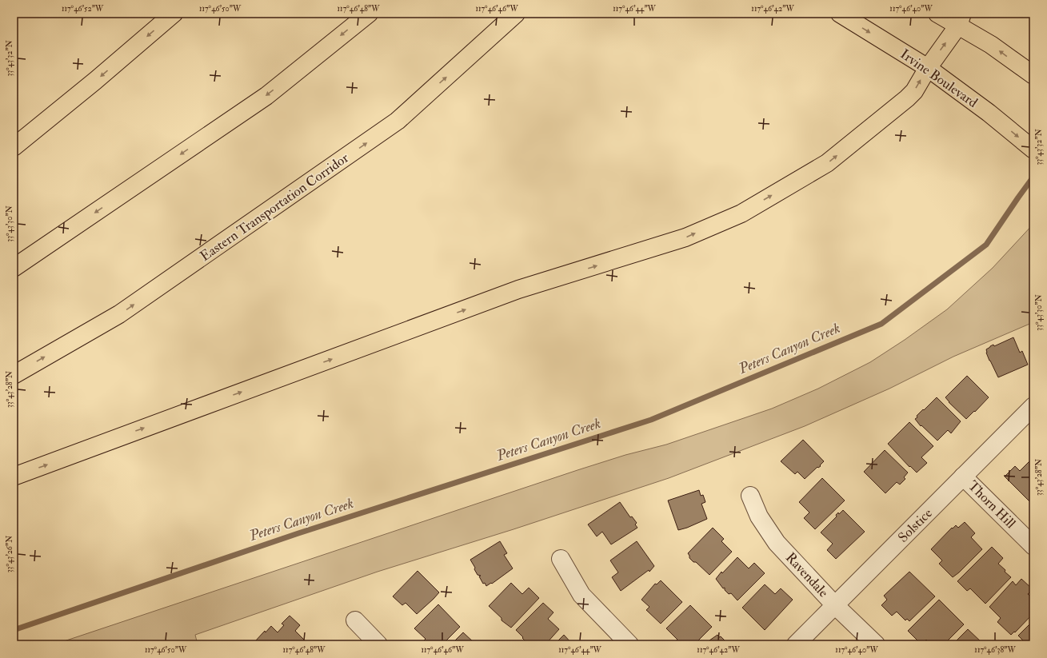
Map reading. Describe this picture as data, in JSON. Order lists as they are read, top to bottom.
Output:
{
  "streets": {
    "main road": ["Irvine Boulevard", "Eastern Transportation Corridor"],
    "street": ["Thorn Hill", "Solstice", "Ravendale"]
  },
  "crossings": [
    ["Thorn Hill", "Solstice"],
    ["Solstice", "Ravendale"]
  ],
  "water": ["Peters Canyon Creek"],
  "coordinates": [
    "117°46'52\"W",
    "117°46'50\"W",
    "117°46'48\"W",
    "117°46'46\"W",
    "117°46'44\"W",
    "117°46'42\"W",
    "117°46'40\"W",
    "33°43'32\"N",
    "33°43'30\"N",
    "33°43'28\"N",
    "33°43'26\"N",
    "117°46'38\"W"
  ]
}
